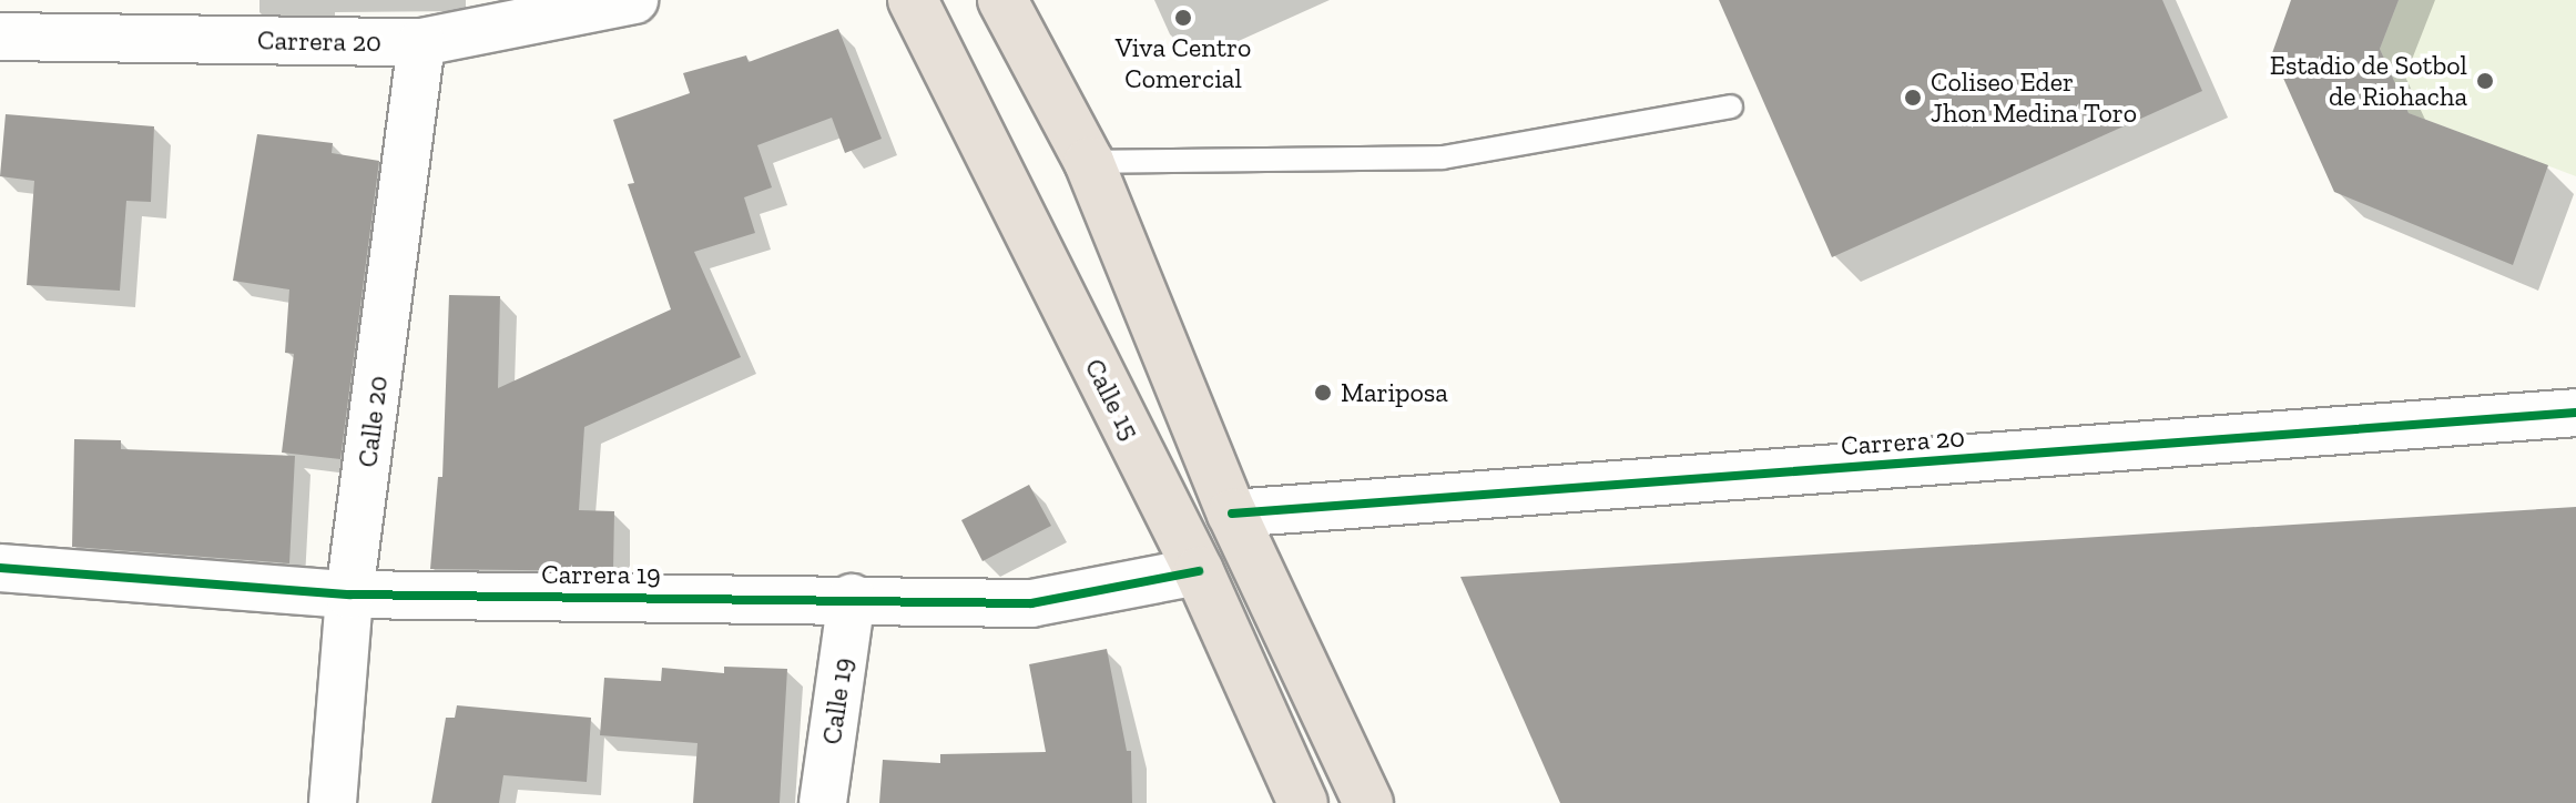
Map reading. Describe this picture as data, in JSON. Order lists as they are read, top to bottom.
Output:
{
  "streets": {
    "highway": ["Calle 15"],
    "street": [
      "Carrera 20",
      "Calle 20",
      "Carrera 19",
      "Calle 19"
    ]
  },
  "crossings": [
    ["Carrera 20", "Calle 20"],
    ["Calle 15", "Carrera 19"],
    ["Calle 20", "Carrera 19"],
    ["Carrera 19", "Calle 19"]
  ],
  "places": [
    "Viva Centro Comercial",
    "Estadio de Sotbol de Riohacha",
    "Coliseo Eder Jhon Medina Toro",
    "Mariposa"
  ]
}
